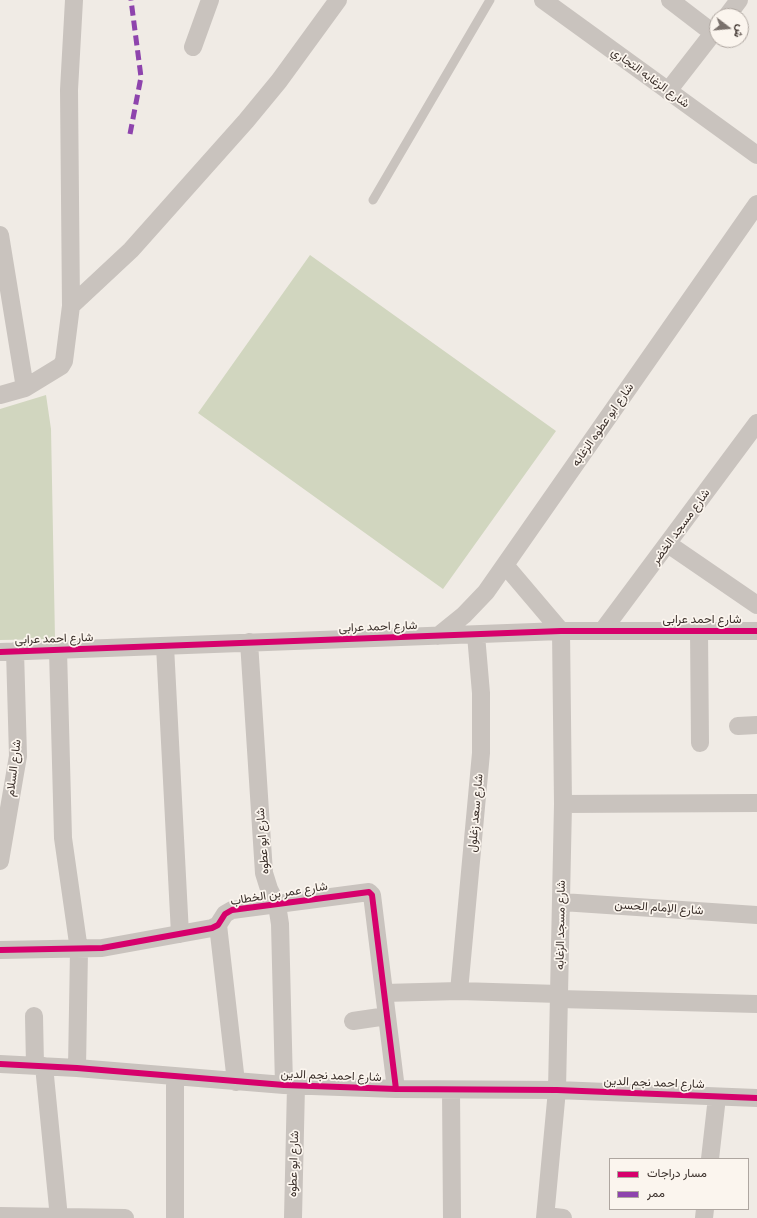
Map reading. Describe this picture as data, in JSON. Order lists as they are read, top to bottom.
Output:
{
  "streets": {
    "street": [
      "شارع الزغابه التجاري",
      "شارع ابو عطوه الزغابه",
      "شارع مسجد الخضر",
      "شارع احمد عرابى",
      "شارع السلام",
      "شارع سعد زغلول",
      "شارع ابو عطوه",
      "شارع عمر بن الخطاب",
      "شارع الإمام الحسن",
      "شارع مسجد الزغابه",
      "شارع احمد نجم الدين"
    ]
  },
  "crossings": [
    ["شارع ابو عطوه الزغابه", "شارع احمد عرابى"],
    ["شارع مسجد الخضر", "شارع احمد عرابى"],
    ["شارع احمد عرابى", "شارع السلام"],
    ["شارع احمد عرابى", "شارع سعد زغلول"],
    ["شارع احمد عرابى", "شارع ابو عطوه"],
    ["شارع احمد عرابى", "شارع مسجد الزغابه"],
    ["شارع ابو عطوه", "شارع عمر بن الخطاب"],
    ["شارع ابو عطوه", "شارع احمد نجم الدين"],
    ["شارع عمر بن الخطاب", "شارع احمد نجم الدين"],
    ["شارع الإمام الحسن", "شارع مسجد الزغابه"],
    ["شارع مسجد الزغابه", "شارع احمد نجم الدين"]
  ],
  "legend": ["مسار دراجات", "ممر"],
  "north": "right"
}
